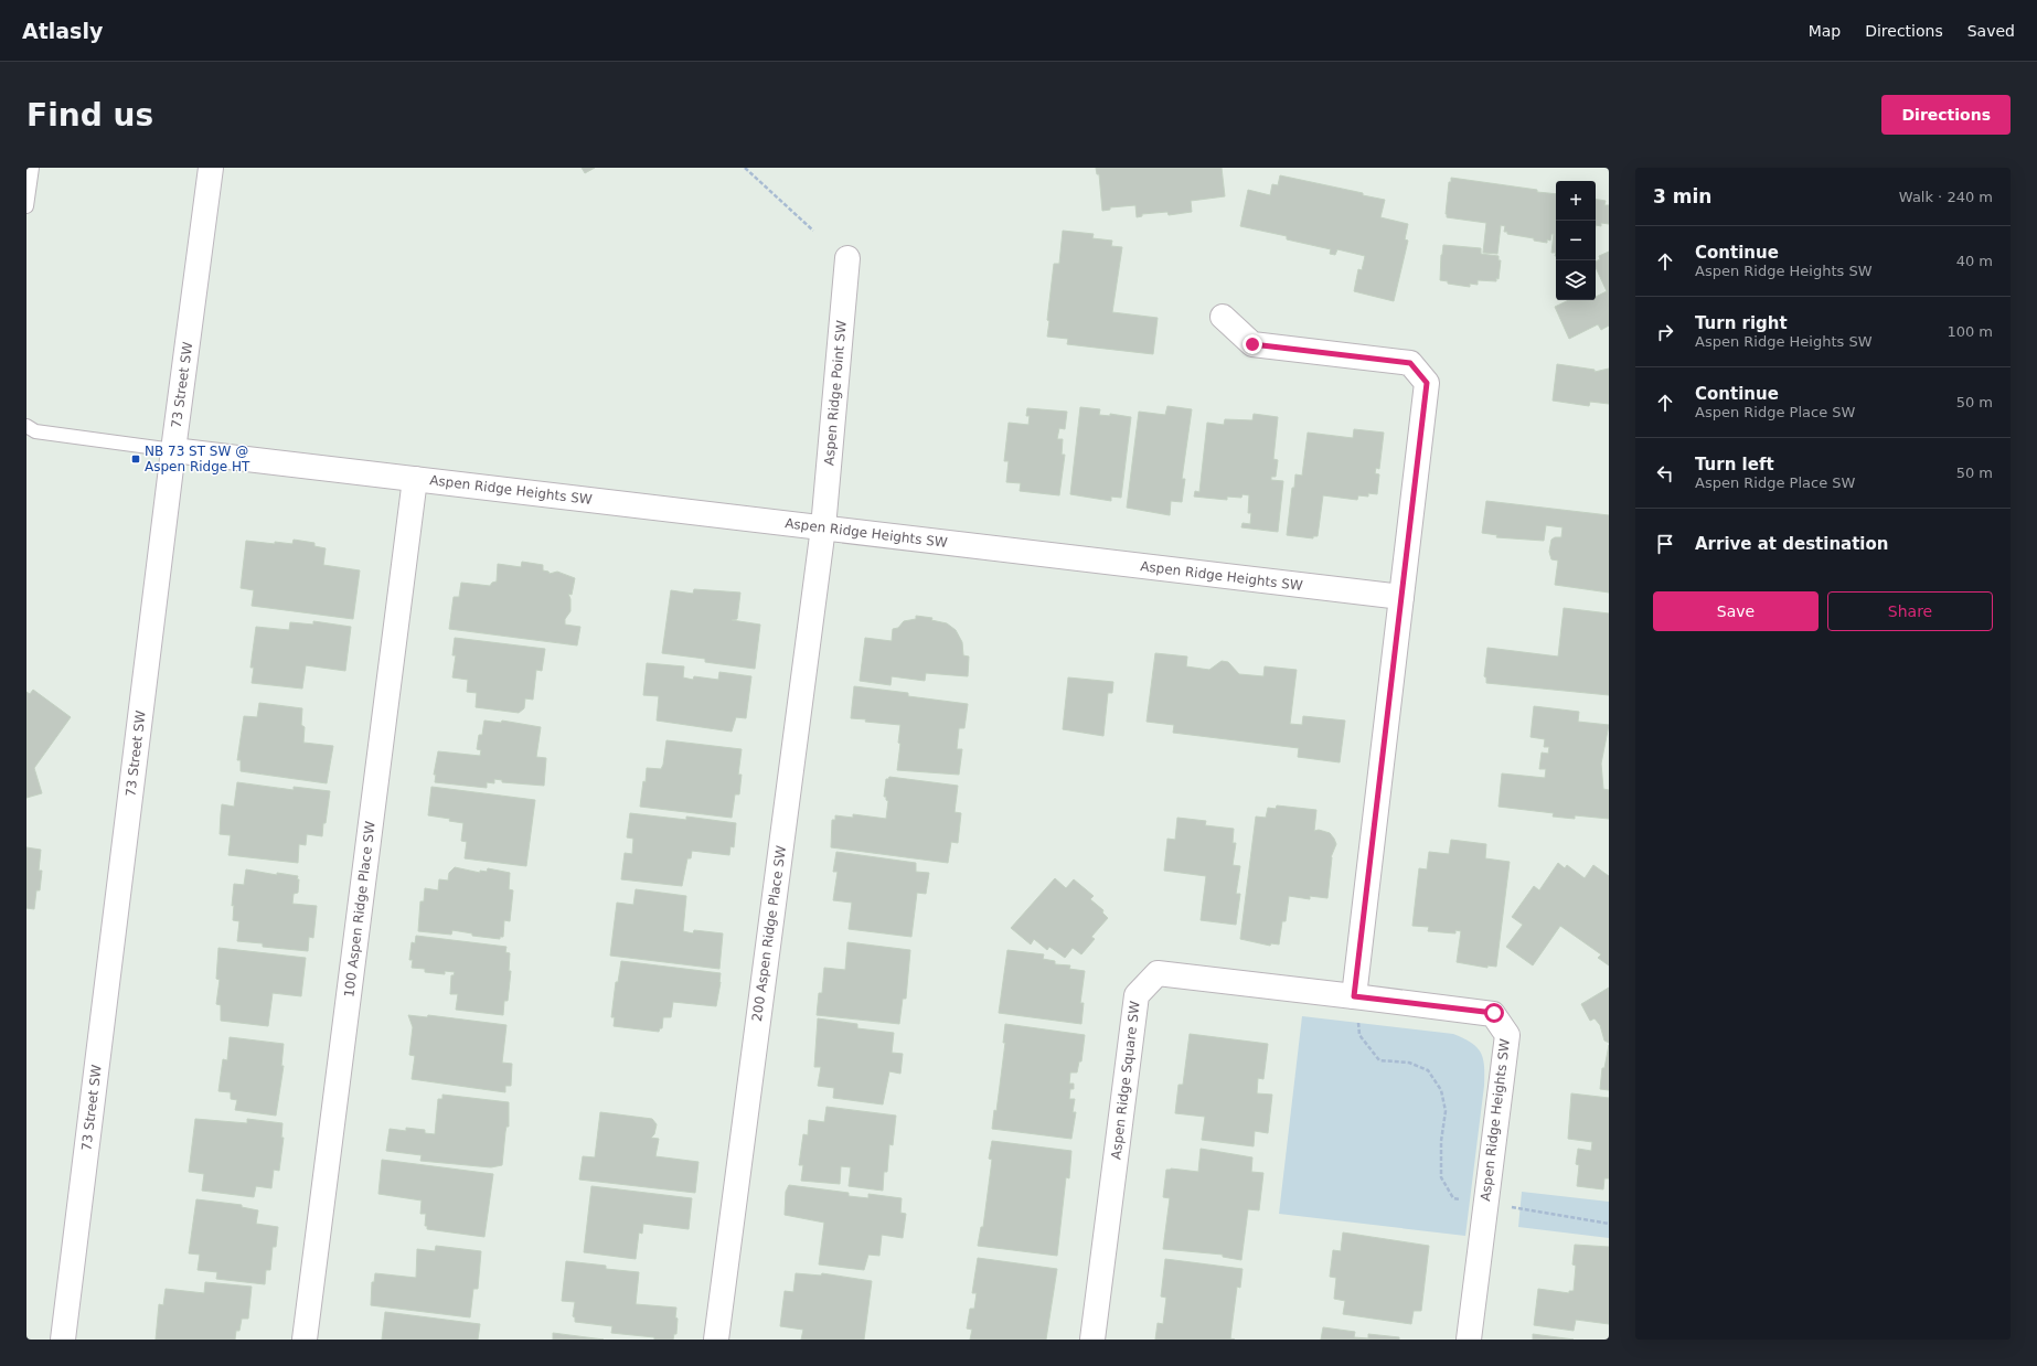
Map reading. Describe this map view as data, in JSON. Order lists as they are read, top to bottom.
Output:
{
  "streets": {
    "street": [
      "73 Street SW",
      "Aspen Ridge Point SW",
      "Aspen Ridge Heights SW",
      "100 Aspen Ridge Place SW",
      "200 Aspen Ridge Place SW",
      "Aspen Ridge Square SW"
    ]
  },
  "crossings": [
    ["73 Street SW", "Aspen Ridge Heights SW"],
    ["Aspen Ridge Point SW", "Aspen Ridge Heights SW"],
    ["Aspen Ridge Point SW", "200 Aspen Ridge Place SW"],
    ["Aspen Ridge Heights SW", "100 Aspen Ridge Place SW"],
    ["Aspen Ridge Heights SW", "200 Aspen Ridge Place SW"],
    ["Aspen Ridge Heights SW", "Aspen Ridge Square SW"]
  ],
  "places": {
    "transit": ["NB 73 ST SW @ Aspen Ridge HT"]
  },
  "page": {
    "header": "Atlasly",
    "nav": ["Map", "Directions", "Saved"],
    "buttons": [
      "Directions",
      ["Save", "Share"]
    ],
    "title": "Find us",
    "heading": ["3 min", "Walk · 240 m"],
    "map_buttons": ["+", "−"],
    "list": [
      ["Continue", "Aspen Ridge Heights SW", "40 m"],
      ["Turn right", "Aspen Ridge Heights SW", "100 m"],
      ["Continue", "Aspen Ridge Place SW", "50 m"],
      ["Turn left", "Aspen Ridge Place SW", "50 m"],
      "Arrive at destination"
    ]
  }
}
